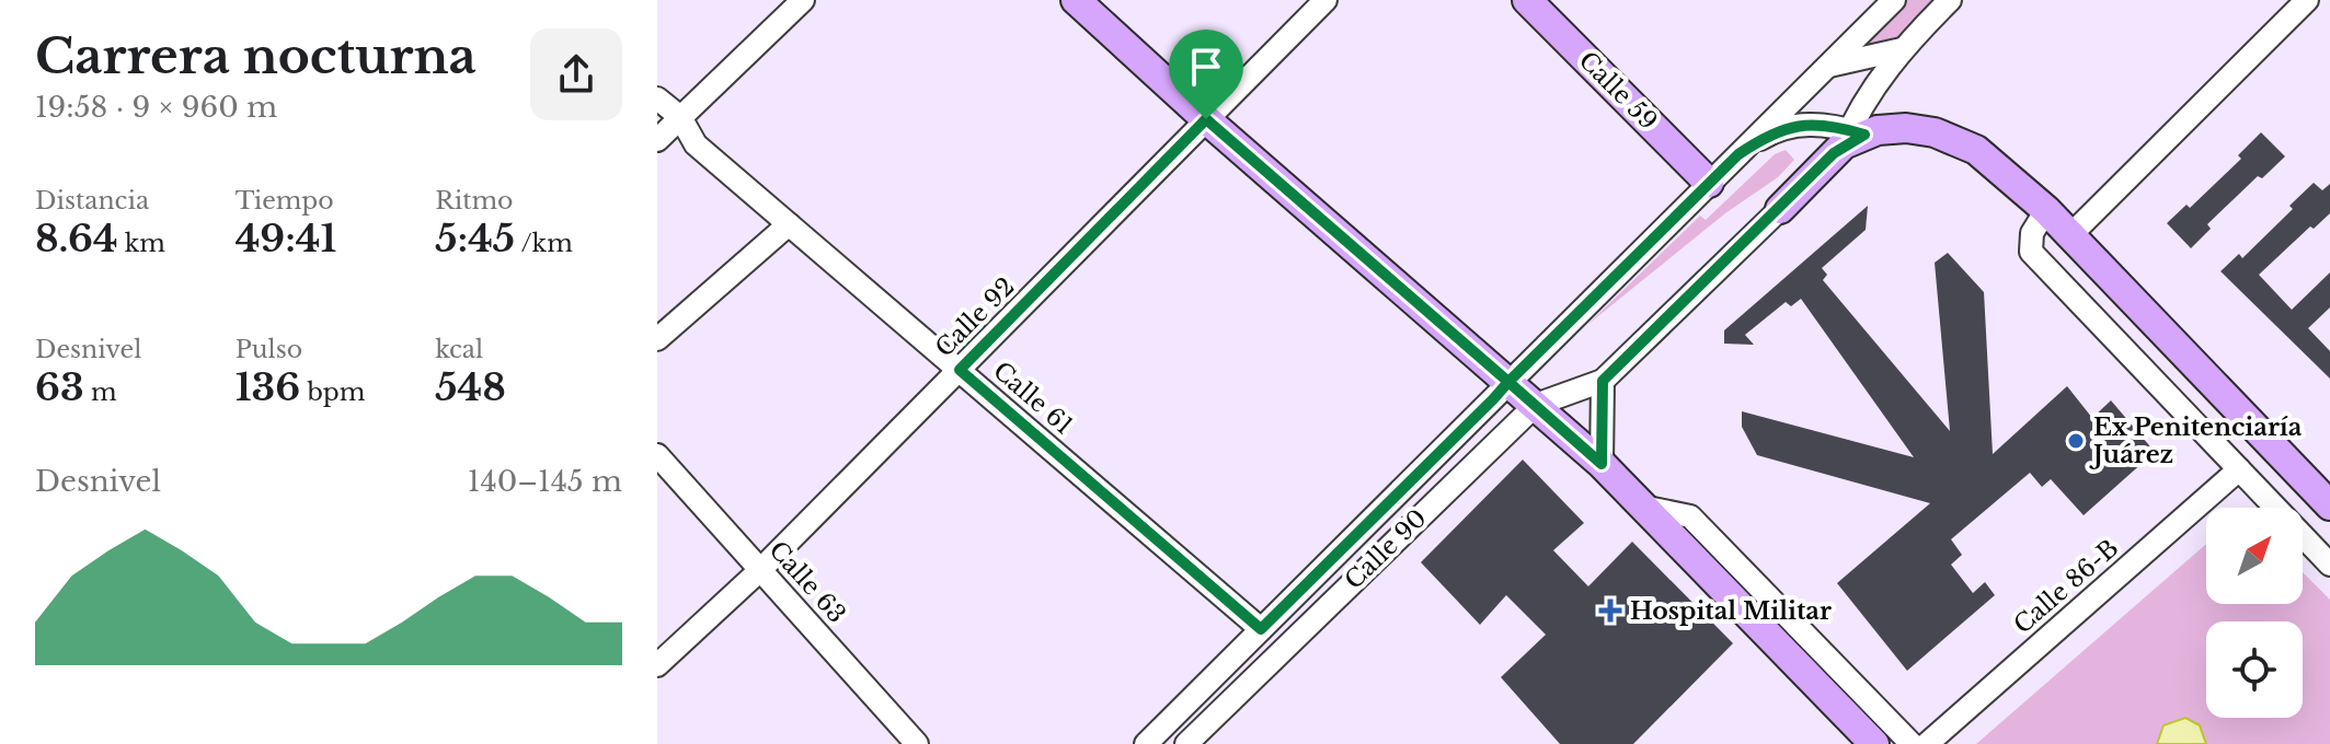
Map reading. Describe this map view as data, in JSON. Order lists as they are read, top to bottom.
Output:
{
  "streets": {
    "street": [
      "Calle 59",
      "Calle 92",
      "Calle 61",
      "Calle 90",
      "Calle 63",
      "Calle 86-B"
    ]
  },
  "crossings": [
    ["Calle 59", "Calle 90"],
    ["Calle 92", "Calle 61"],
    ["Calle 92", "Calle 63"],
    ["Calle 61", "Calle 90"]
  ],
  "places": {
    "other": ["Ex Penitenciaría Juárez"],
    "health": ["Hospital Militar"]
  },
  "north": "top right",
  "page": {
    "heading": ["Carrera nocturna", "19:58 · 9 × 960 m"],
    "stats": [
      ["Distancia", "8.64 km"],
      ["Tiempo", "49:41"],
      ["Ritmo", "5:45 /km"],
      ["Desnivel", "63 m"],
      ["Pulso", "136 bpm"],
      ["kcal", "548"]
    ],
    "chart": ["Desnivel", "140–145 m"]
  }
}
